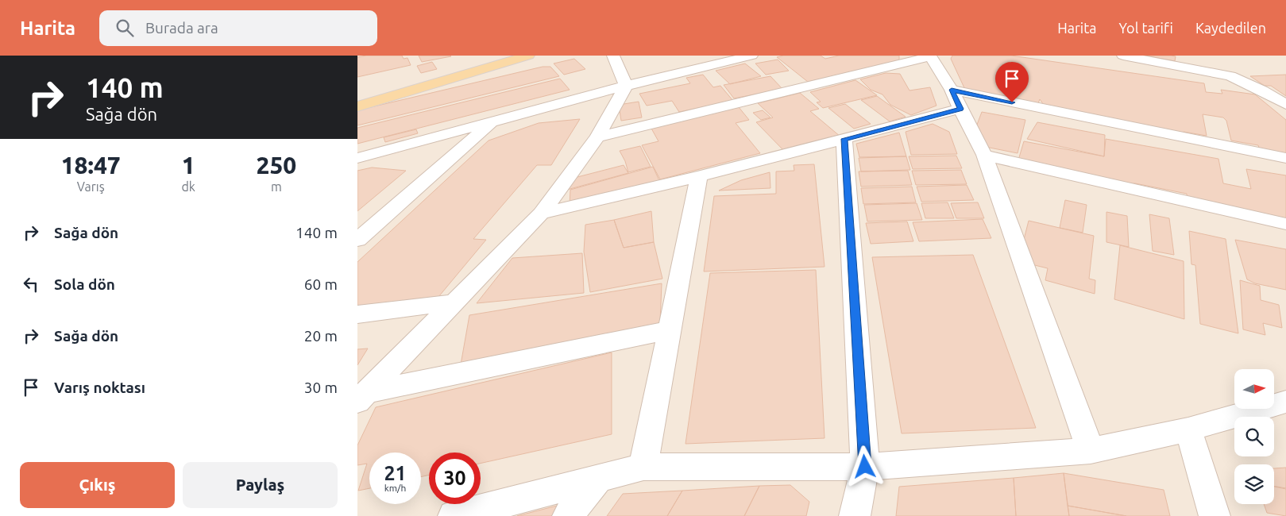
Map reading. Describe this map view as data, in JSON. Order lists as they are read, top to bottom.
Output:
{
  "north": "right",
  "page": {
    "header": "Harita",
    "search": "Burada ara",
    "nav": ["Harita", "Yol tarifi", "Kaydedilen"],
    "turn": ["140 m", "Sağa dön"],
    "eta": [
      "18:47",
      "Varış",
      "1",
      "dk",
      "250",
      "m"
    ],
    "list": [
      {
        "name": "Sağa dön",
        "value": "140 m"
      },
      {
        "name": "Sola dön",
        "value": "60 m"
      },
      {
        "name": "Sağa dön",
        "value": "20 m"
      },
      {
        "name": "Varış noktası",
        "value": "30 m"
      }
    ],
    "speed": "21 km/h",
    "limit": "30",
    "buttons": ["Çıkış", "Paylaş"]
  }
}
